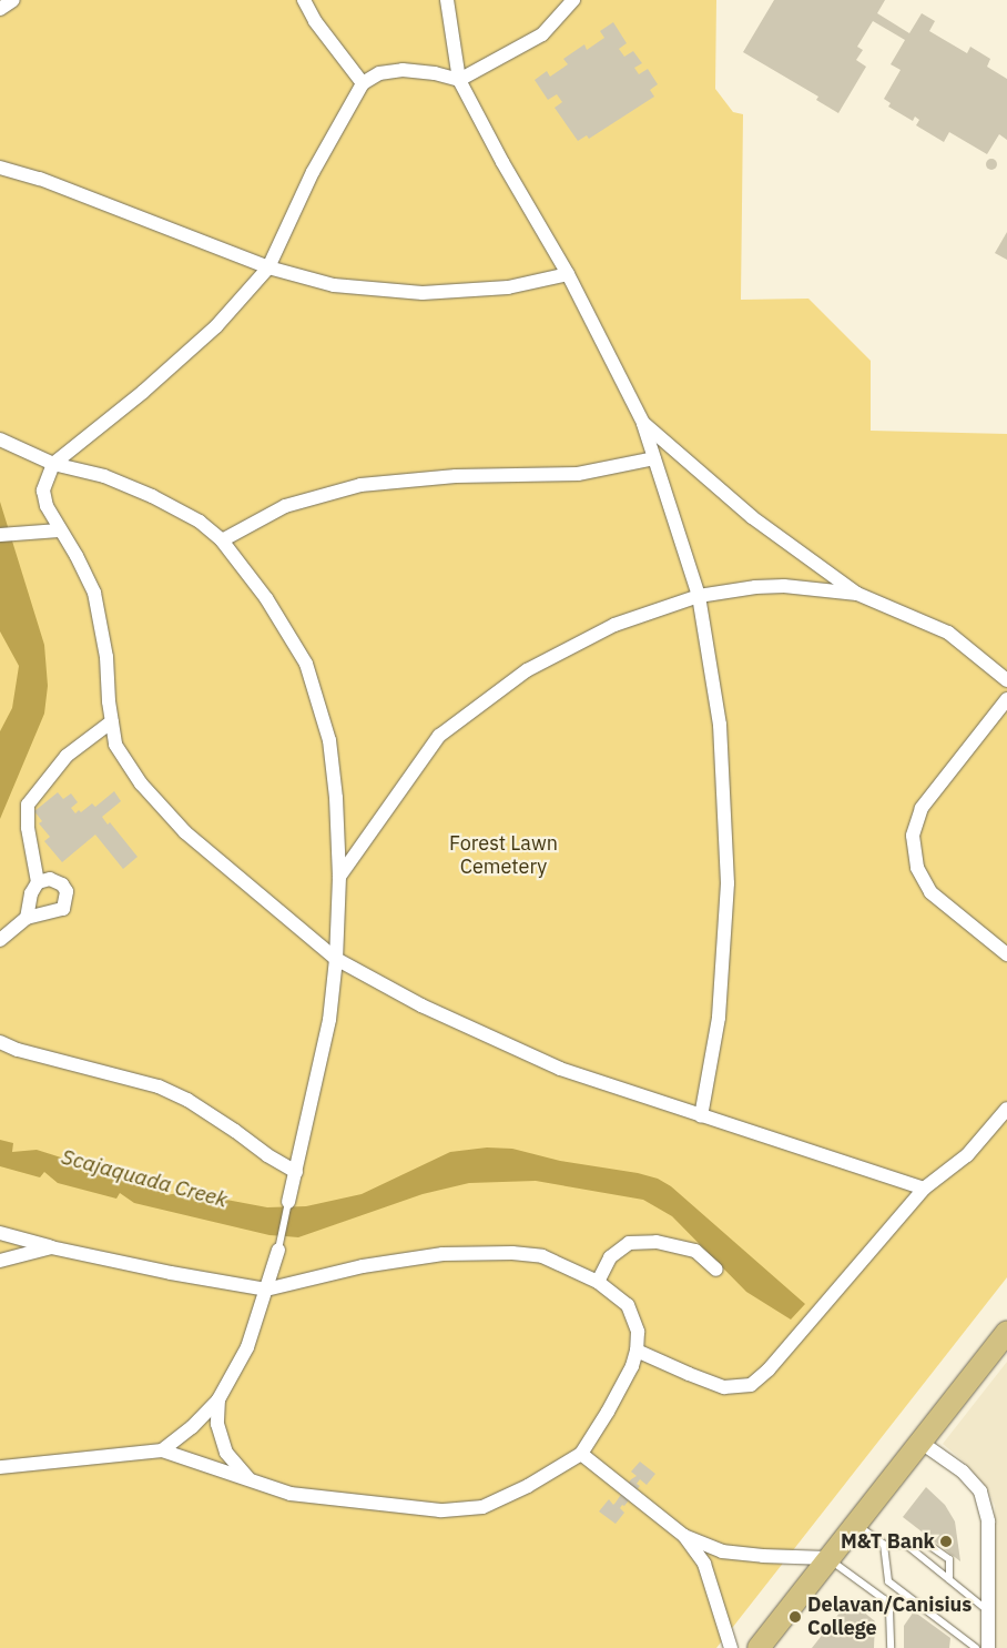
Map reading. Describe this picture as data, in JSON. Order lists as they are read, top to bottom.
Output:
{
  "water": ["Scajaquada Creek"],
  "parks": ["Forest Lawn Cemetery"],
  "places": ["M&T Bank", "Delavan/Canisius College"]
}
